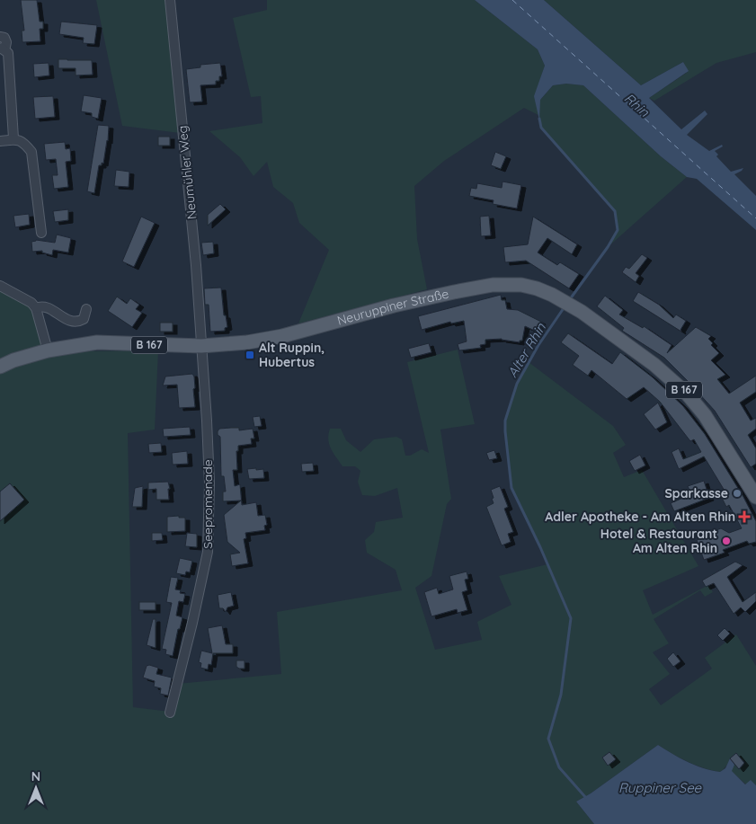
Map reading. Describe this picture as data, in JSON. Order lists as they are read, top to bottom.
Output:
{
  "streets": {
    "main road": ["Neuruppiner Straße", "B 167"],
    "street": ["Neumühler Weg", "Seepromenade"]
  },
  "crossings": [
    ["Neumühler Weg", "Neuruppiner Straße"],
    ["Neumühler Weg", "B 167"],
    ["Neumühler Weg", "Seepromenade"],
    ["Neuruppiner Straße", "B 167"],
    ["Neuruppiner Straße", "Seepromenade"],
    ["B 167", "Seepromenade"]
  ],
  "water": ["Rhin", "Alter Rhin", "Ruppiner See"],
  "places": {
    "transit": ["Alt Ruppin, Hubertus"],
    "other": ["Sparkasse", "Hotel & Restaurant Am Alten Rhin"],
    "health": ["Adler Apotheke - Am Alten Rhin"]
  },
  "north": "top"
}
